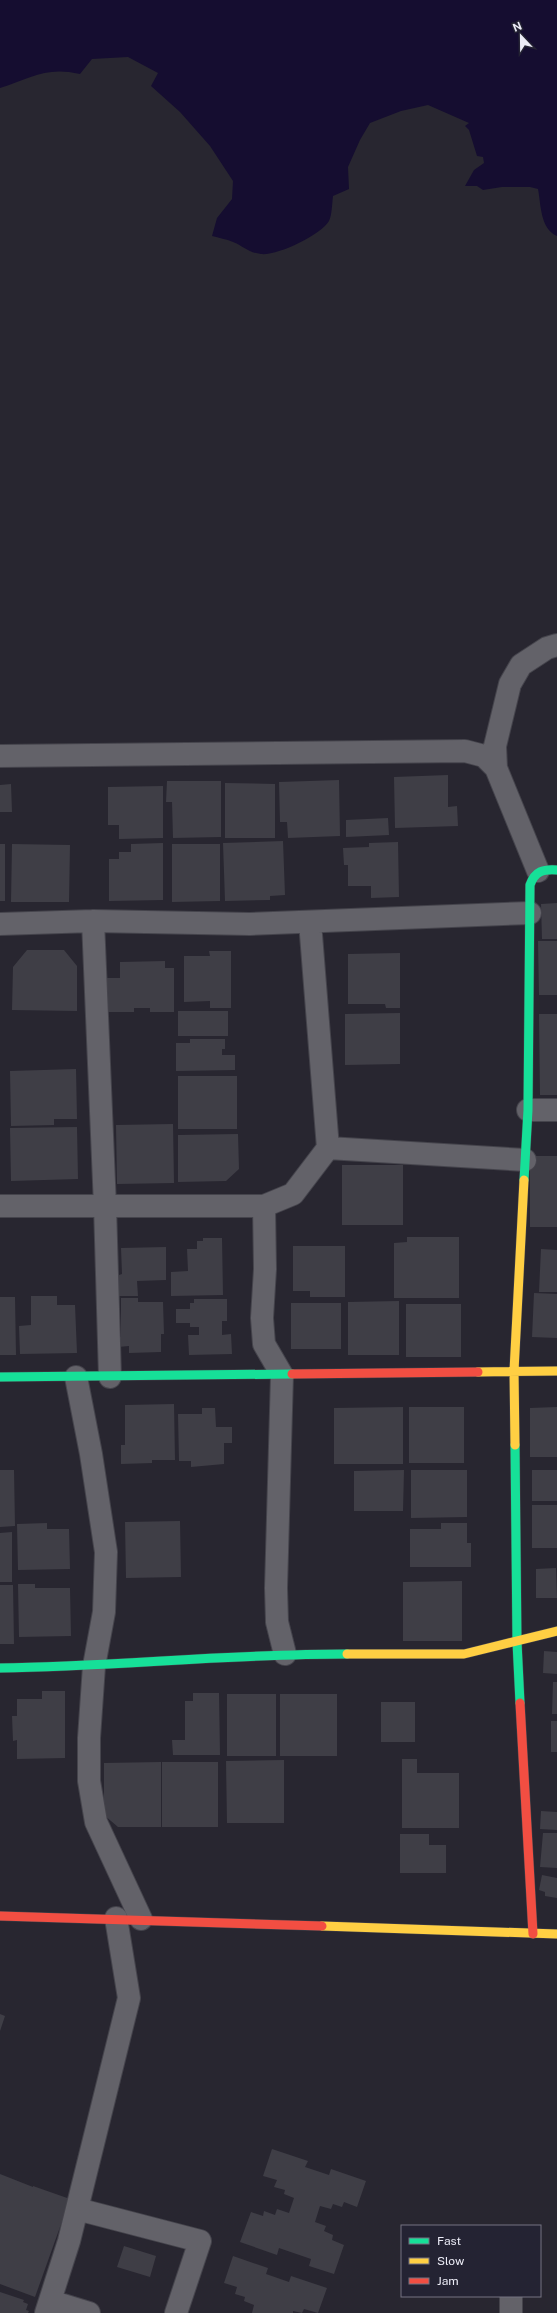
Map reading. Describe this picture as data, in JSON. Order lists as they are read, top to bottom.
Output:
{
  "legend": ["Fast", "Slow", "Jam"],
  "north": "top"
}
